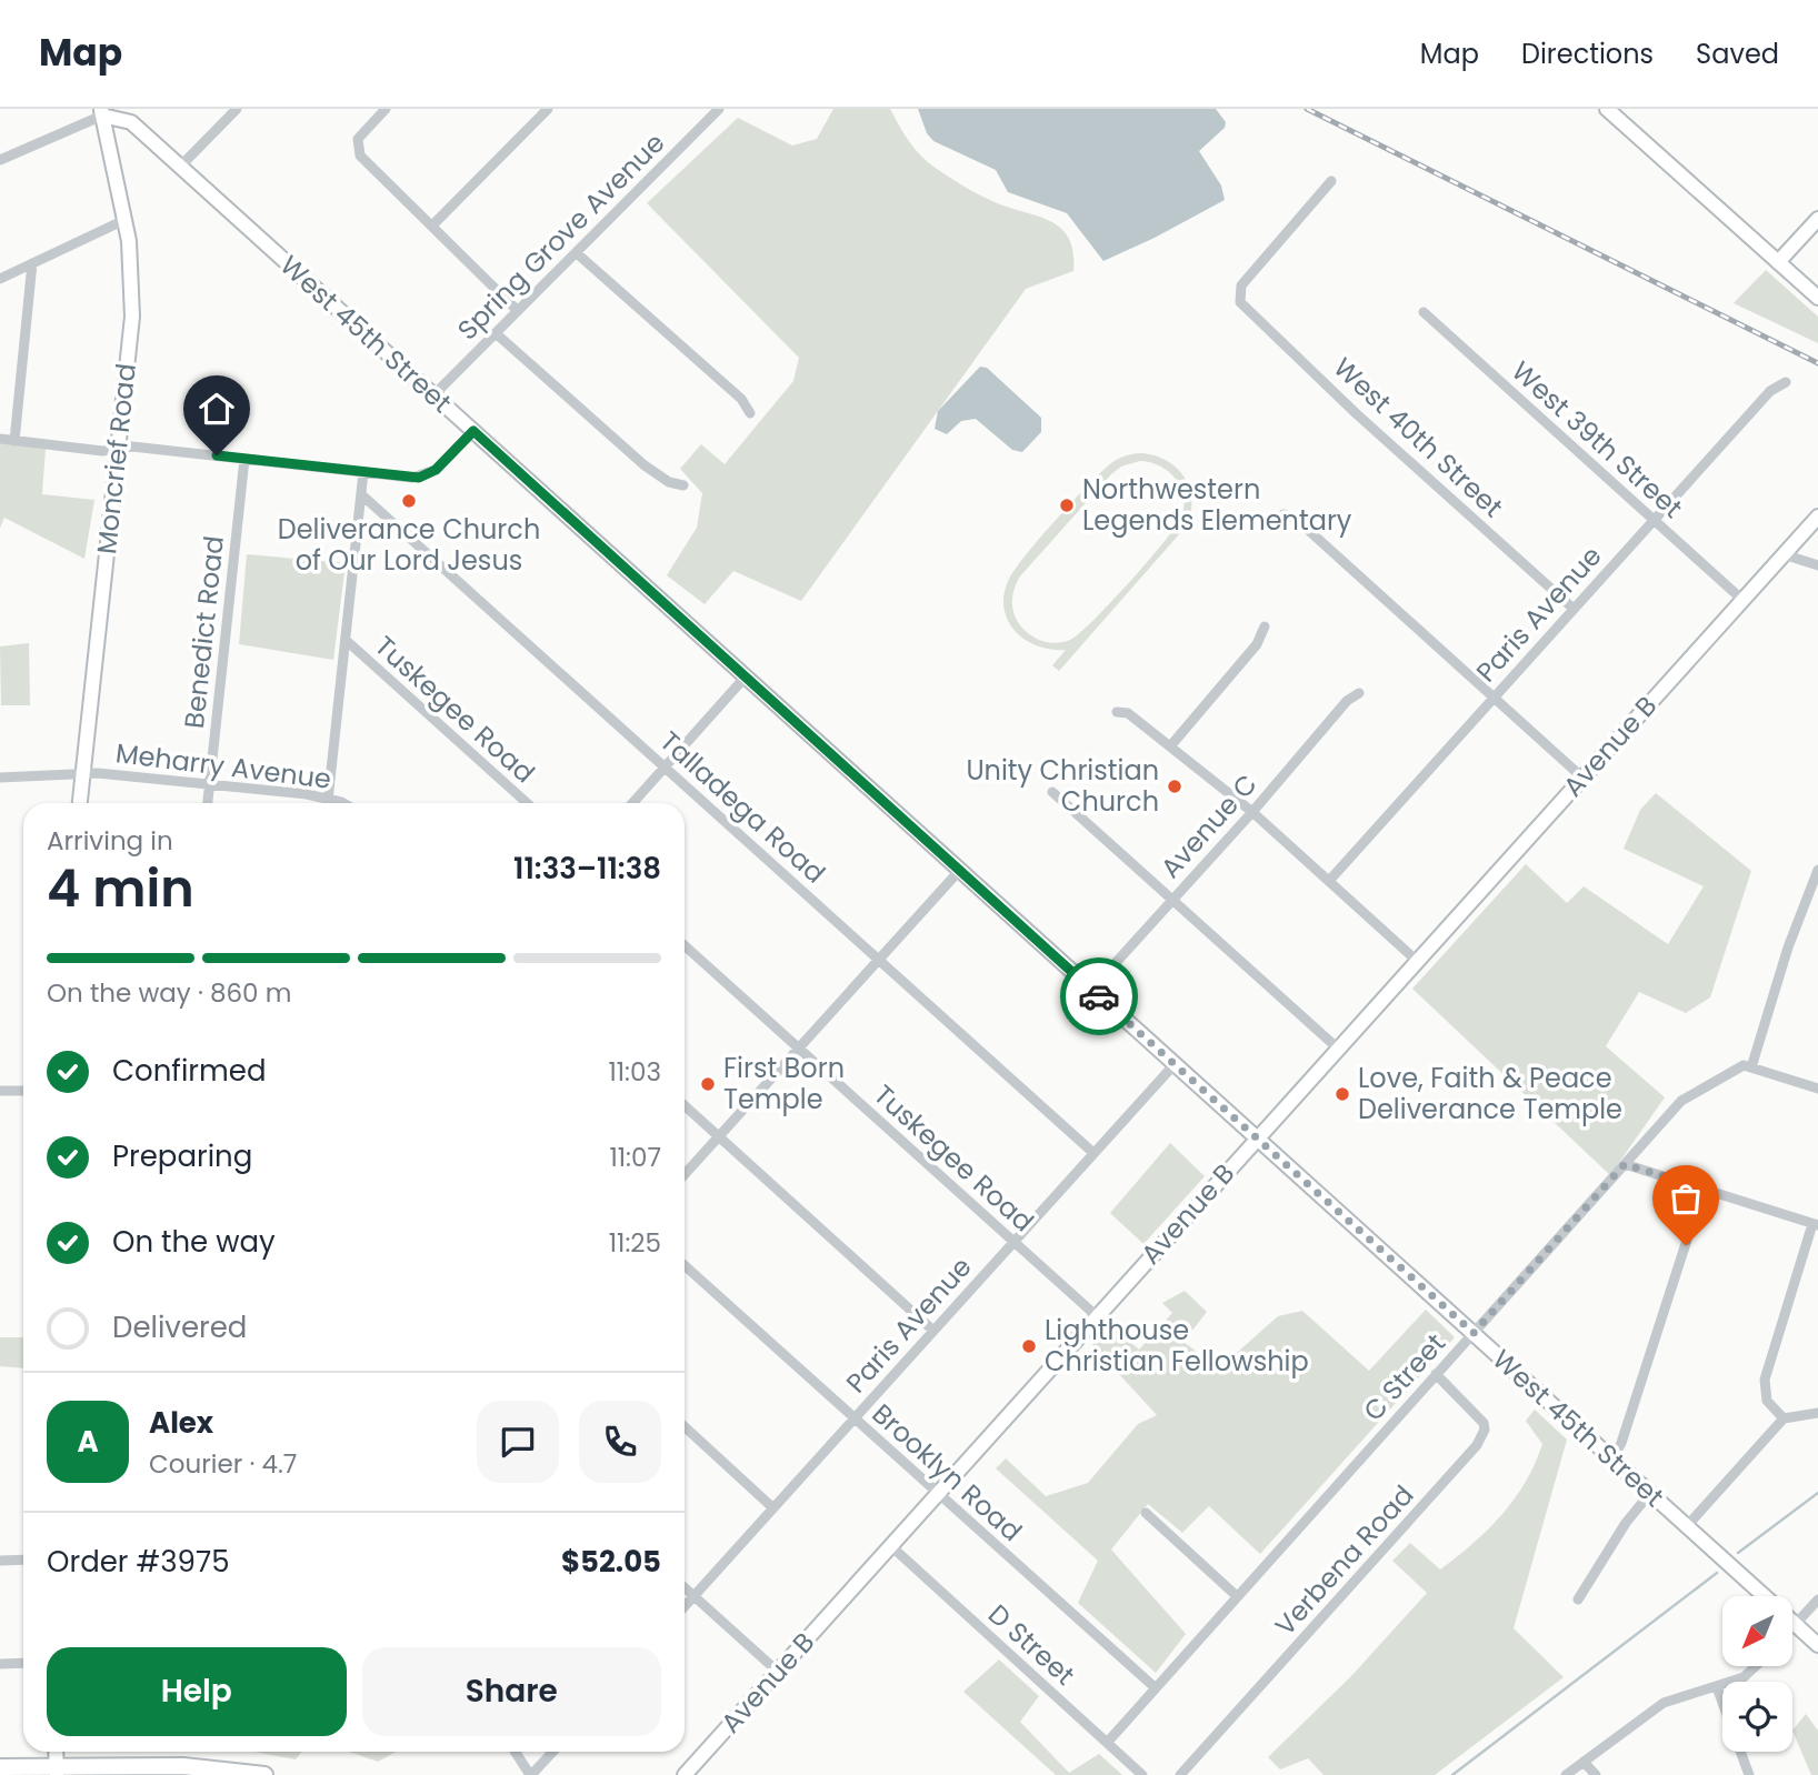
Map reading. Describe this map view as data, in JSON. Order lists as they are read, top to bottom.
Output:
{
  "streets": {
    "street": [
      "Spring Grove Avenue",
      "West 45th Street",
      "West 40th Street",
      "West 39th Street",
      "Moncrief Road",
      "Paris Avenue",
      "Benedict Road",
      "Tuskegee Road",
      "Avenue B",
      "Meharry Avenue",
      "Talladega Road",
      "Avenue C",
      "C Street",
      "Brooklyn Road",
      "Verbena Road",
      "D Street"
    ]
  },
  "crossings": [
    ["Spring Grove Avenue", "West 45th Street"],
    ["West 45th Street", "Moncrief Road"],
    ["West 45th Street", "Paris Avenue"],
    ["West 45th Street", "Avenue B"],
    ["West 45th Street", "Avenue C"],
    ["West 45th Street", "C Street"],
    ["West 40th Street", "Paris Avenue"],
    ["West 39th Street", "Paris Avenue"],
    ["West 39th Street", "Avenue B"],
    ["Moncrief Road", "Meharry Avenue"],
    ["Paris Avenue", "Tuskegee Road"],
    ["Paris Avenue", "Talladega Road"],
    ["Paris Avenue", "Brooklyn Road"],
    ["Benedict Road", "Meharry Avenue"],
    ["Tuskegee Road", "Avenue B"],
    ["Avenue B", "Brooklyn Road"],
    ["Avenue B", "D Street"],
    ["C Street", "Brooklyn Road"],
    ["C Street", "Verbena Road"],
    ["C Street", "D Street"]
  ],
  "places": [
    "Deliverance Church of Our Lord Jesus",
    "Northwestern Legends Elementary",
    "Unity Christian Church",
    "First Born Temple",
    "Love, Faith & Peace Deliverance Temple",
    "Lighthouse Christian Fellowship"
  ],
  "north": "bottom left",
  "page": {
    "header": "Map",
    "nav": ["Map", "Directions", "Saved"],
    "heading": ["4 min", "Arriving in", "11:33–11:38"],
    "panel": [
      "Alex",
      "Courier · 4.7",
      "Order #3975",
      "$52.05"
    ],
    "bar": "On the way · 860 m",
    "list": [
      ["Confirmed", "11:03"],
      ["Preparing", "11:07"],
      ["On the way", "11:25"],
      "Delivered"
    ],
    "round": "A",
    "buttons": ["Help", "Share"]
  }
}
